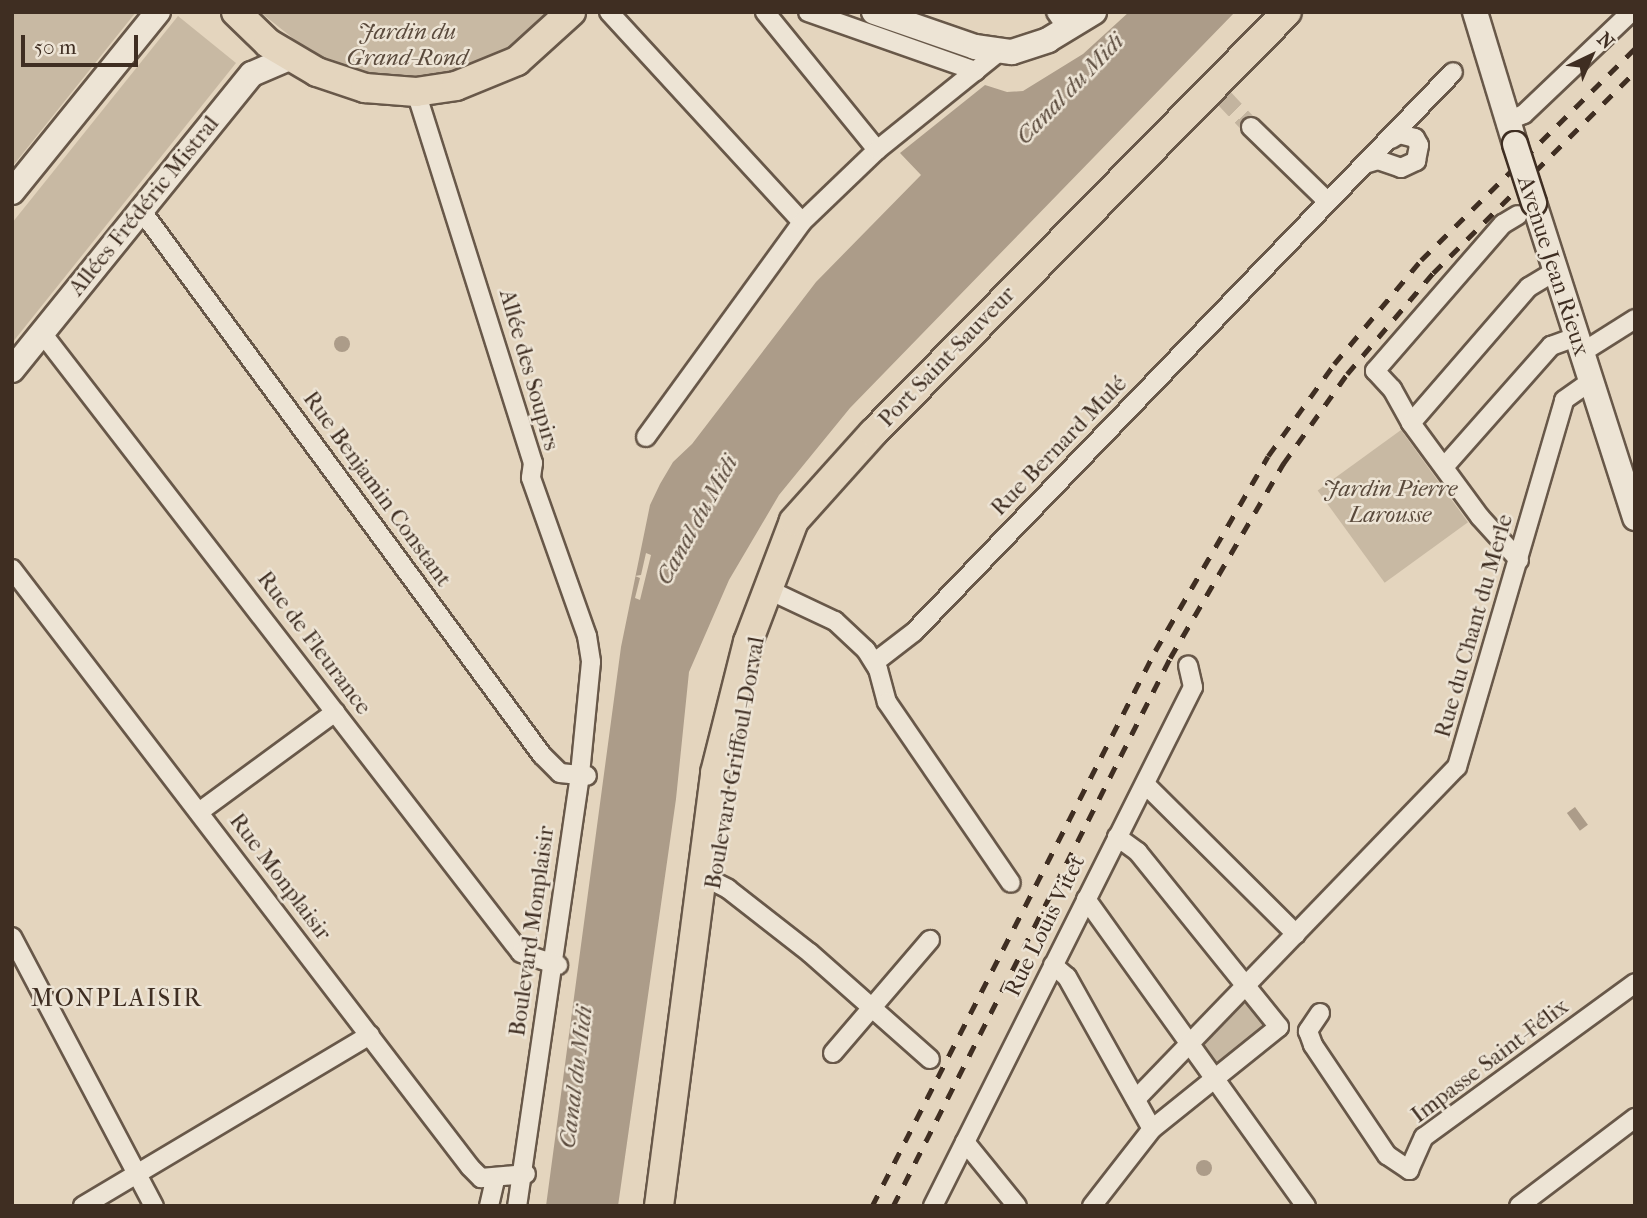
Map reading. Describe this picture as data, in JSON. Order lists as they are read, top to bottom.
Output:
{
  "streets": {
    "main road": [
      "Allées Frédéric Mistral",
      "Avenue Jean Rieux",
      "Port Saint-Sauveur",
      "Boulevard Griffoul-Dorval"
    ],
    "street": [
      "Allée des Soupirs",
      "Rue Bernard Mulé",
      "Rue Benjamin Constant",
      "Rue du Chant du Merle",
      "Rue de Fleurance",
      "Rue Monplaisir",
      "Rue Louis Vitet",
      "Boulevard Monplaisir",
      "Impasse Saint-Félix"
    ]
  },
  "crossings": [
    ["Allées Frédéric Mistral", "Rue Benjamin Constant"],
    ["Allées Frédéric Mistral", "Rue de Fleurance"],
    ["Avenue Jean Rieux", "Rue du Chant du Merle"],
    ["Port Saint-Sauveur", "Boulevard Griffoul-Dorval"],
    ["Allée des Soupirs", "Boulevard Monplaisir"],
    ["Rue Benjamin Constant", "Boulevard Monplaisir"],
    ["Rue de Fleurance", "Boulevard Monplaisir"]
  ],
  "districts": ["MONPLAISIR"],
  "water": ["Canal du Midi"],
  "parks": ["Jardin du Grand-Rond", "Jardin Pierre Larousse"],
  "scale_bar": "50 m",
  "north": "top right"
}
